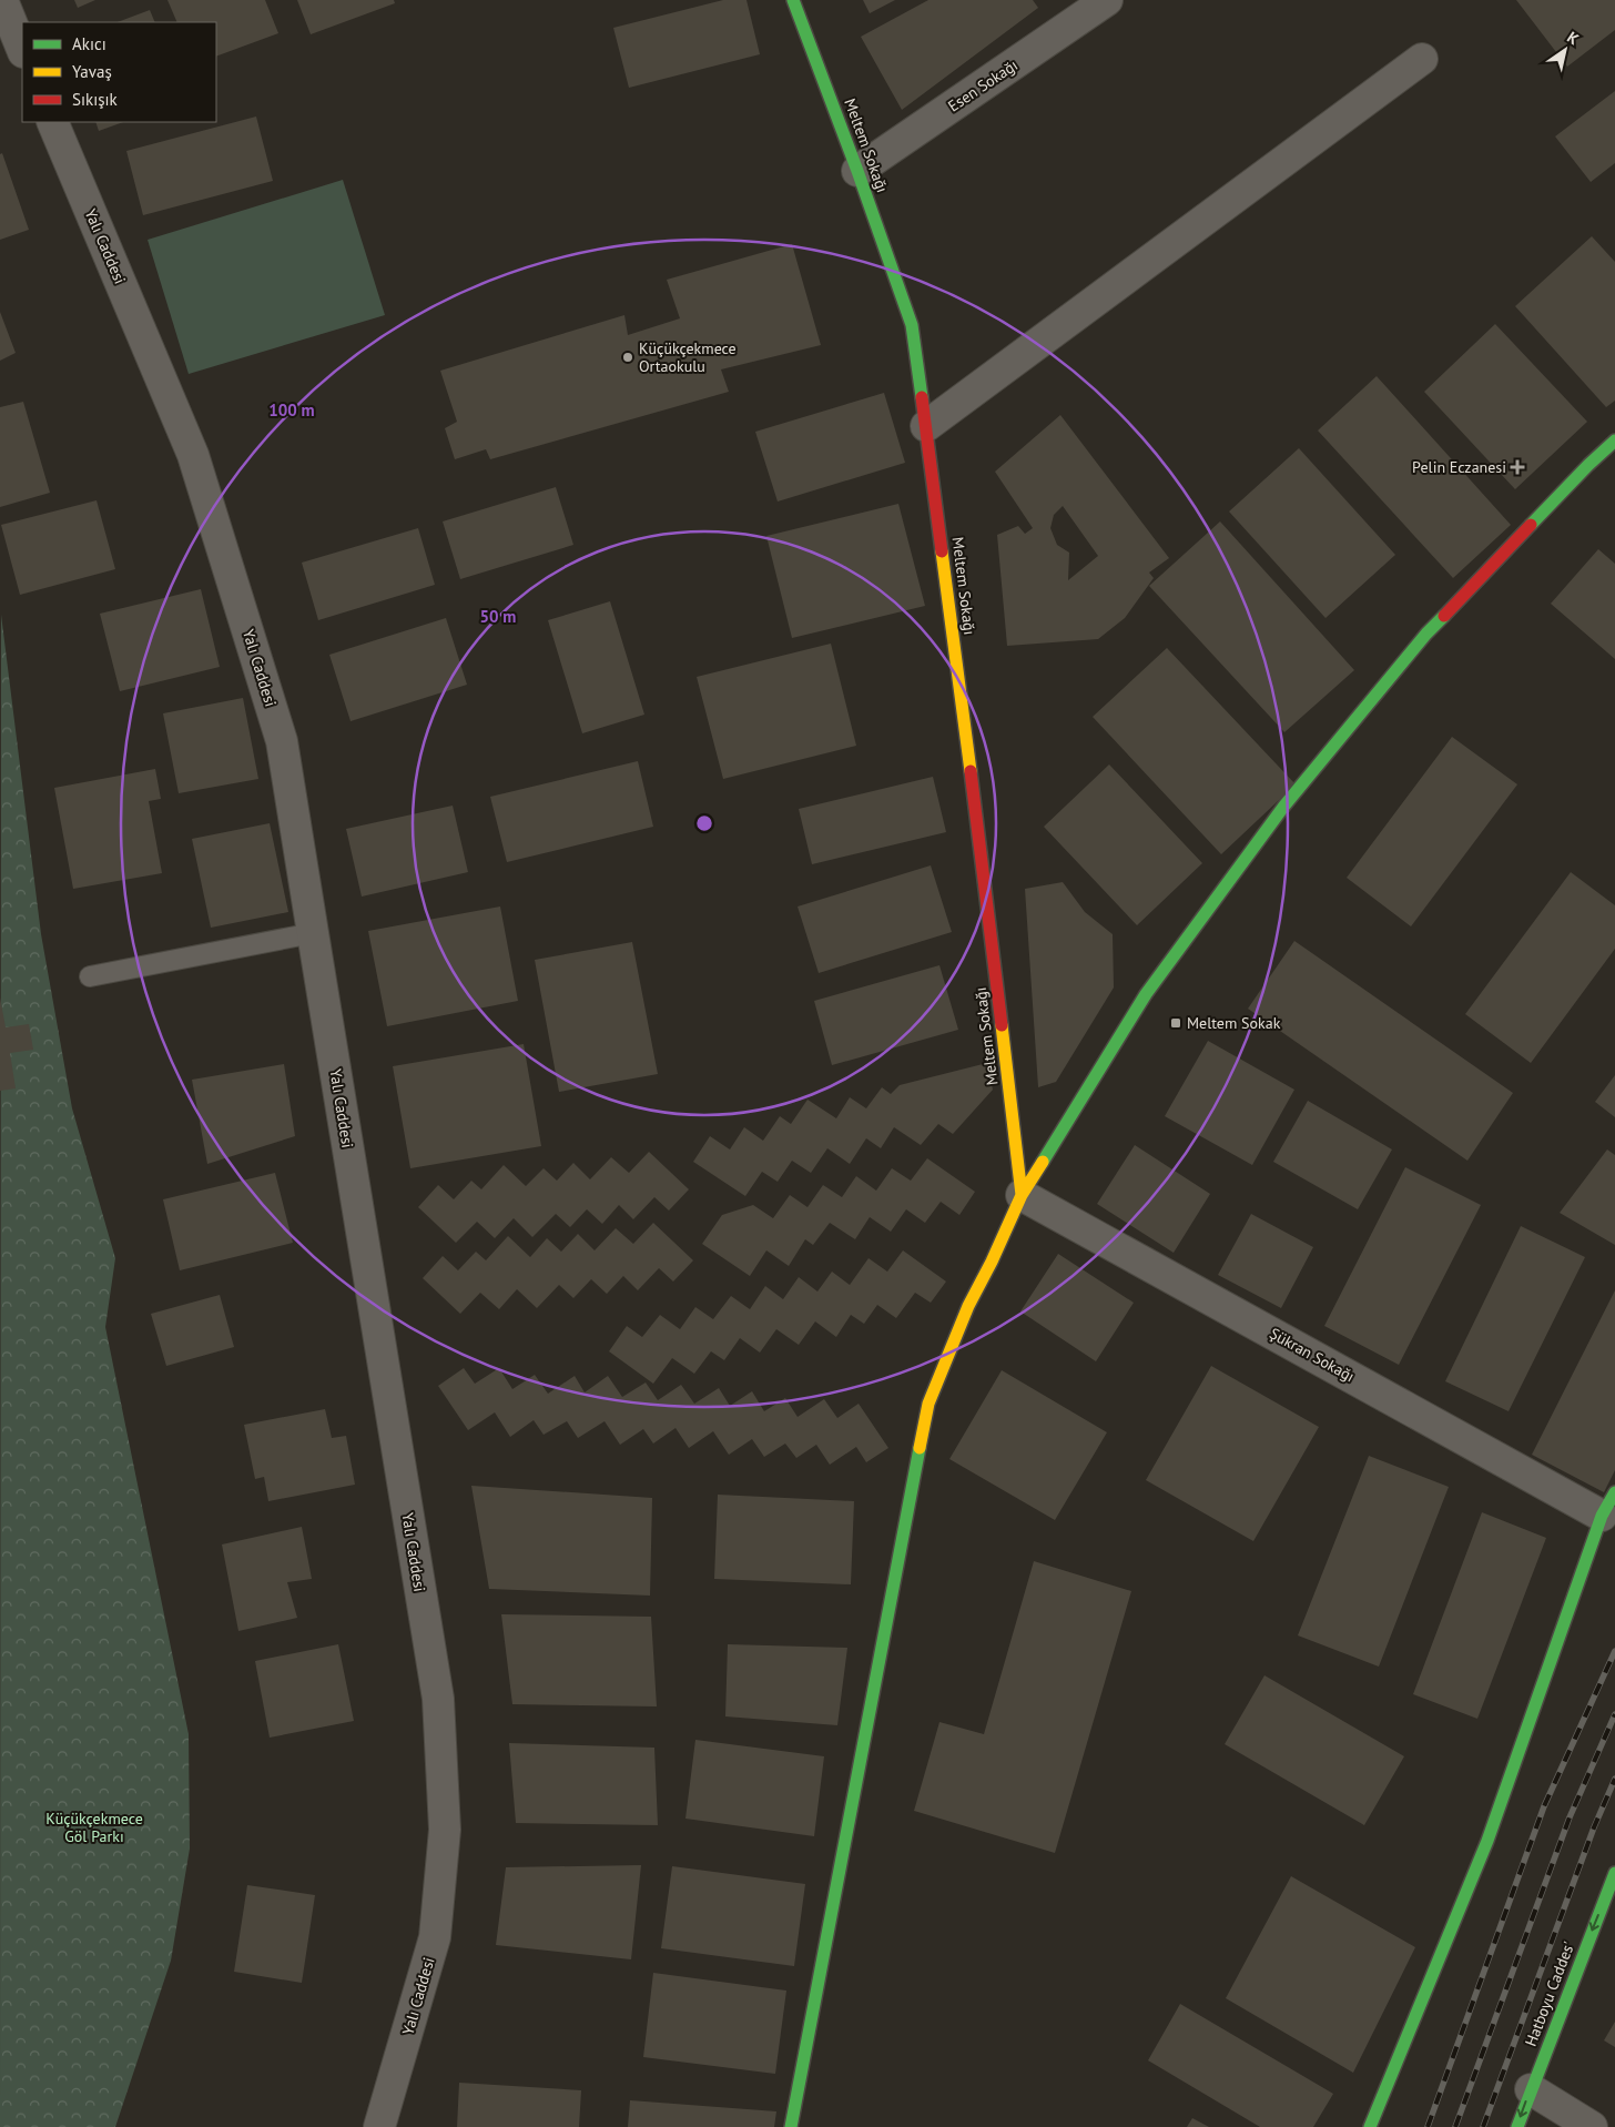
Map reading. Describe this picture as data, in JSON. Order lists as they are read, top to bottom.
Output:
{
  "streets": {
    "street": [
      "Esen Sokağı",
      "Meltem Sokağı",
      "Yalı Caddesi",
      "Şükran Sokağı",
      "Hatboyu Caddes'"
    ]
  },
  "crossings": [
    ["Esen Sokağı", "Meltem Sokağı"],
    ["Meltem Sokağı", "Şükran Sokağı"]
  ],
  "one_way": ["Hatboyu Caddes'"],
  "parks": ["Küçükçekmece Göl Parkı"],
  "places": {
    "other": ["Küçükçekmece Ortaokulu"],
    "health": ["Pelin Eczanesi"],
    "transit": ["Meltem Sokak"]
  },
  "legend": ["Akıcı", "Yavaş", "Sıkışık"],
  "north": "top right",
  "rings": ["100 m", "50 m"]
}
